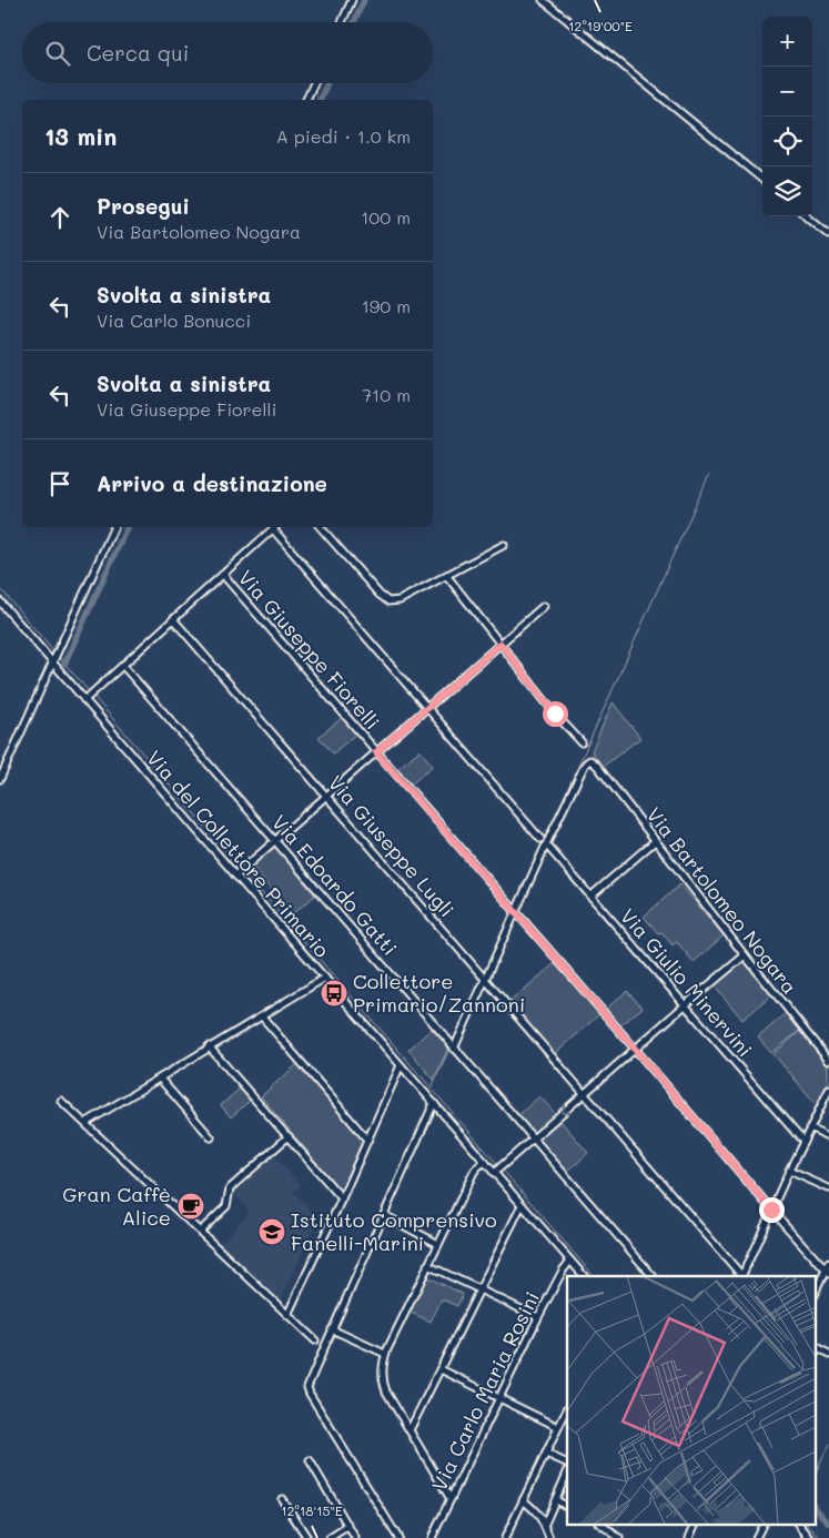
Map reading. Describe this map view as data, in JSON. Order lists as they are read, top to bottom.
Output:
{
  "streets": {
    "street": [
      "Via Giuseppe Fiorelli",
      "Via Giuseppe Lugli",
      "Via del Collettore Primario",
      "Via Edoardo Gatti",
      "Via Bartolomeo Nogara",
      "Via Giulio Minervini",
      "Via Carlo Maria Rosini"
    ]
  },
  "crossings": [
    ["Via del Collettore Primario", "Via Carlo Maria Rosini"],
    ["Via Bartolomeo Nogara", "Via Giulio Minervini"]
  ],
  "places": {
    "bus stop": ["Collettore Primario/Zannoni"],
    "cafe": ["Gran Caffè Alice"],
    "school or university": ["Istituto Comprensivo Fanelli-Marini"]
  },
  "page": {
    "map_buttons": ["+", "−"],
    "search": "Cerca qui",
    "heading": ["13 min", "A piedi · 1.0 km"],
    "list": [
      ["Prosegui", "Via Bartolomeo Nogara", "100 m"],
      ["Svolta a sinistra", "Via Carlo Bonucci", "190 m"],
      ["Svolta a sinistra", "Via Giuseppe Fiorelli", "710 m"],
      "Arrivo a destinazione"
    ]
  },
  "coordinates": ["12°19'00\"E", "12°18'15\"E"]
}
